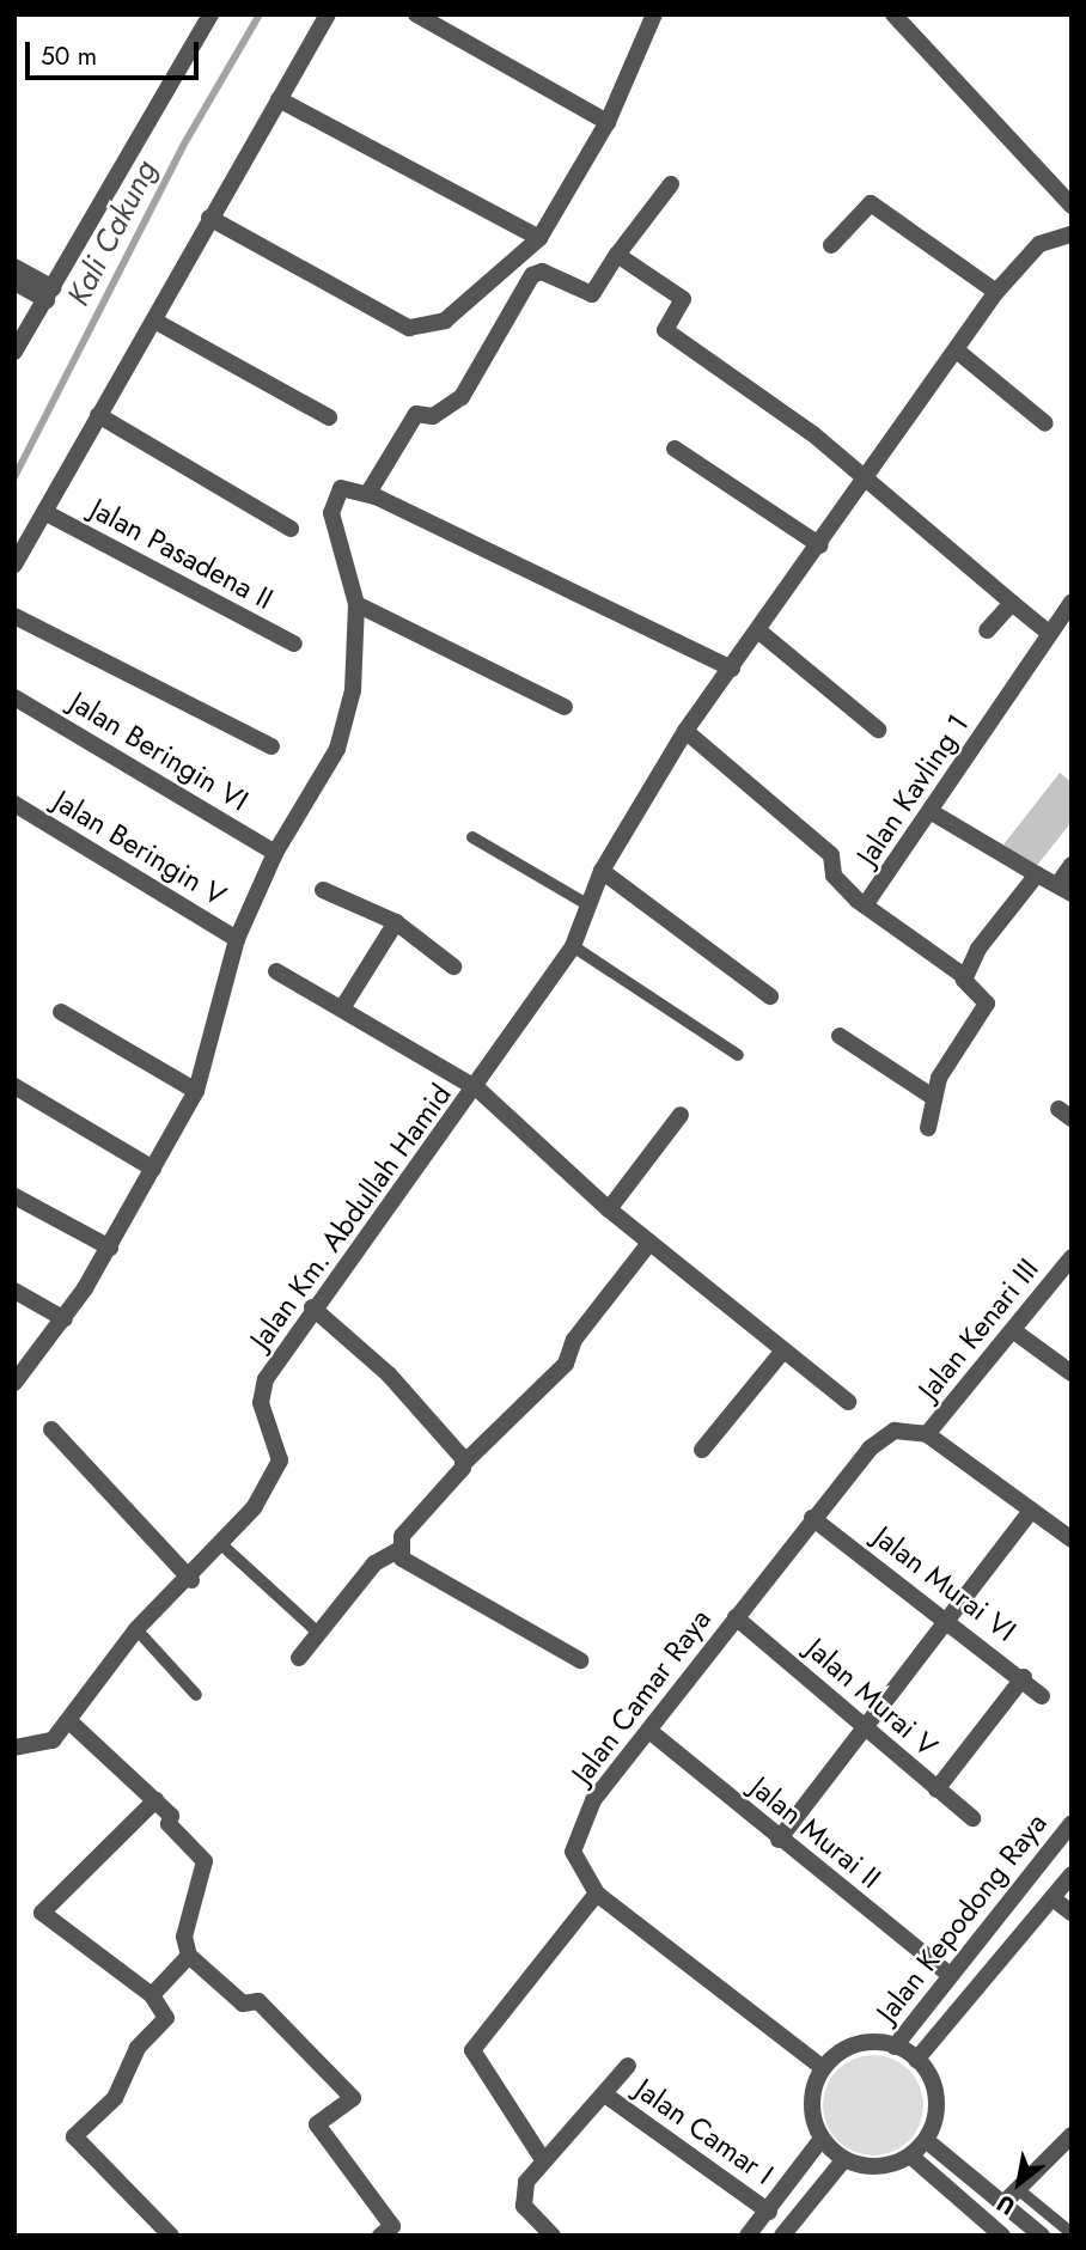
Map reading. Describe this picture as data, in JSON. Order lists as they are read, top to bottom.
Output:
{
  "streets": {
    "street": [
      "Jalan Pasadena II",
      "Jalan Beringin VI",
      "Jalan Kavling 1",
      "Jalan Beringin V",
      "Jalan Km. Abdullah Hamid",
      "Jalan Kenari III",
      "Jalan Murai VI",
      "Jalan Camar Raya",
      "Jalan Murai V",
      "Jalan Murai II",
      "Jalan Kepodong Raya",
      "Jalan Camar I"
    ]
  },
  "crossings": [
    ["Jalan Kenari III", "Jalan Camar Raya"],
    ["Jalan Murai VI", "Jalan Camar Raya"],
    ["Jalan Camar Raya", "Jalan Murai V"],
    ["Jalan Camar Raya", "Jalan Murai II"],
    ["Jalan Camar Raya", "Jalan Kepodong Raya"],
    ["Jalan Murai II", "Jalan Kepodong Raya"]
  ],
  "water": ["Kali Cakung"],
  "scale_bar": "50 m",
  "north": "bottom left"
}
